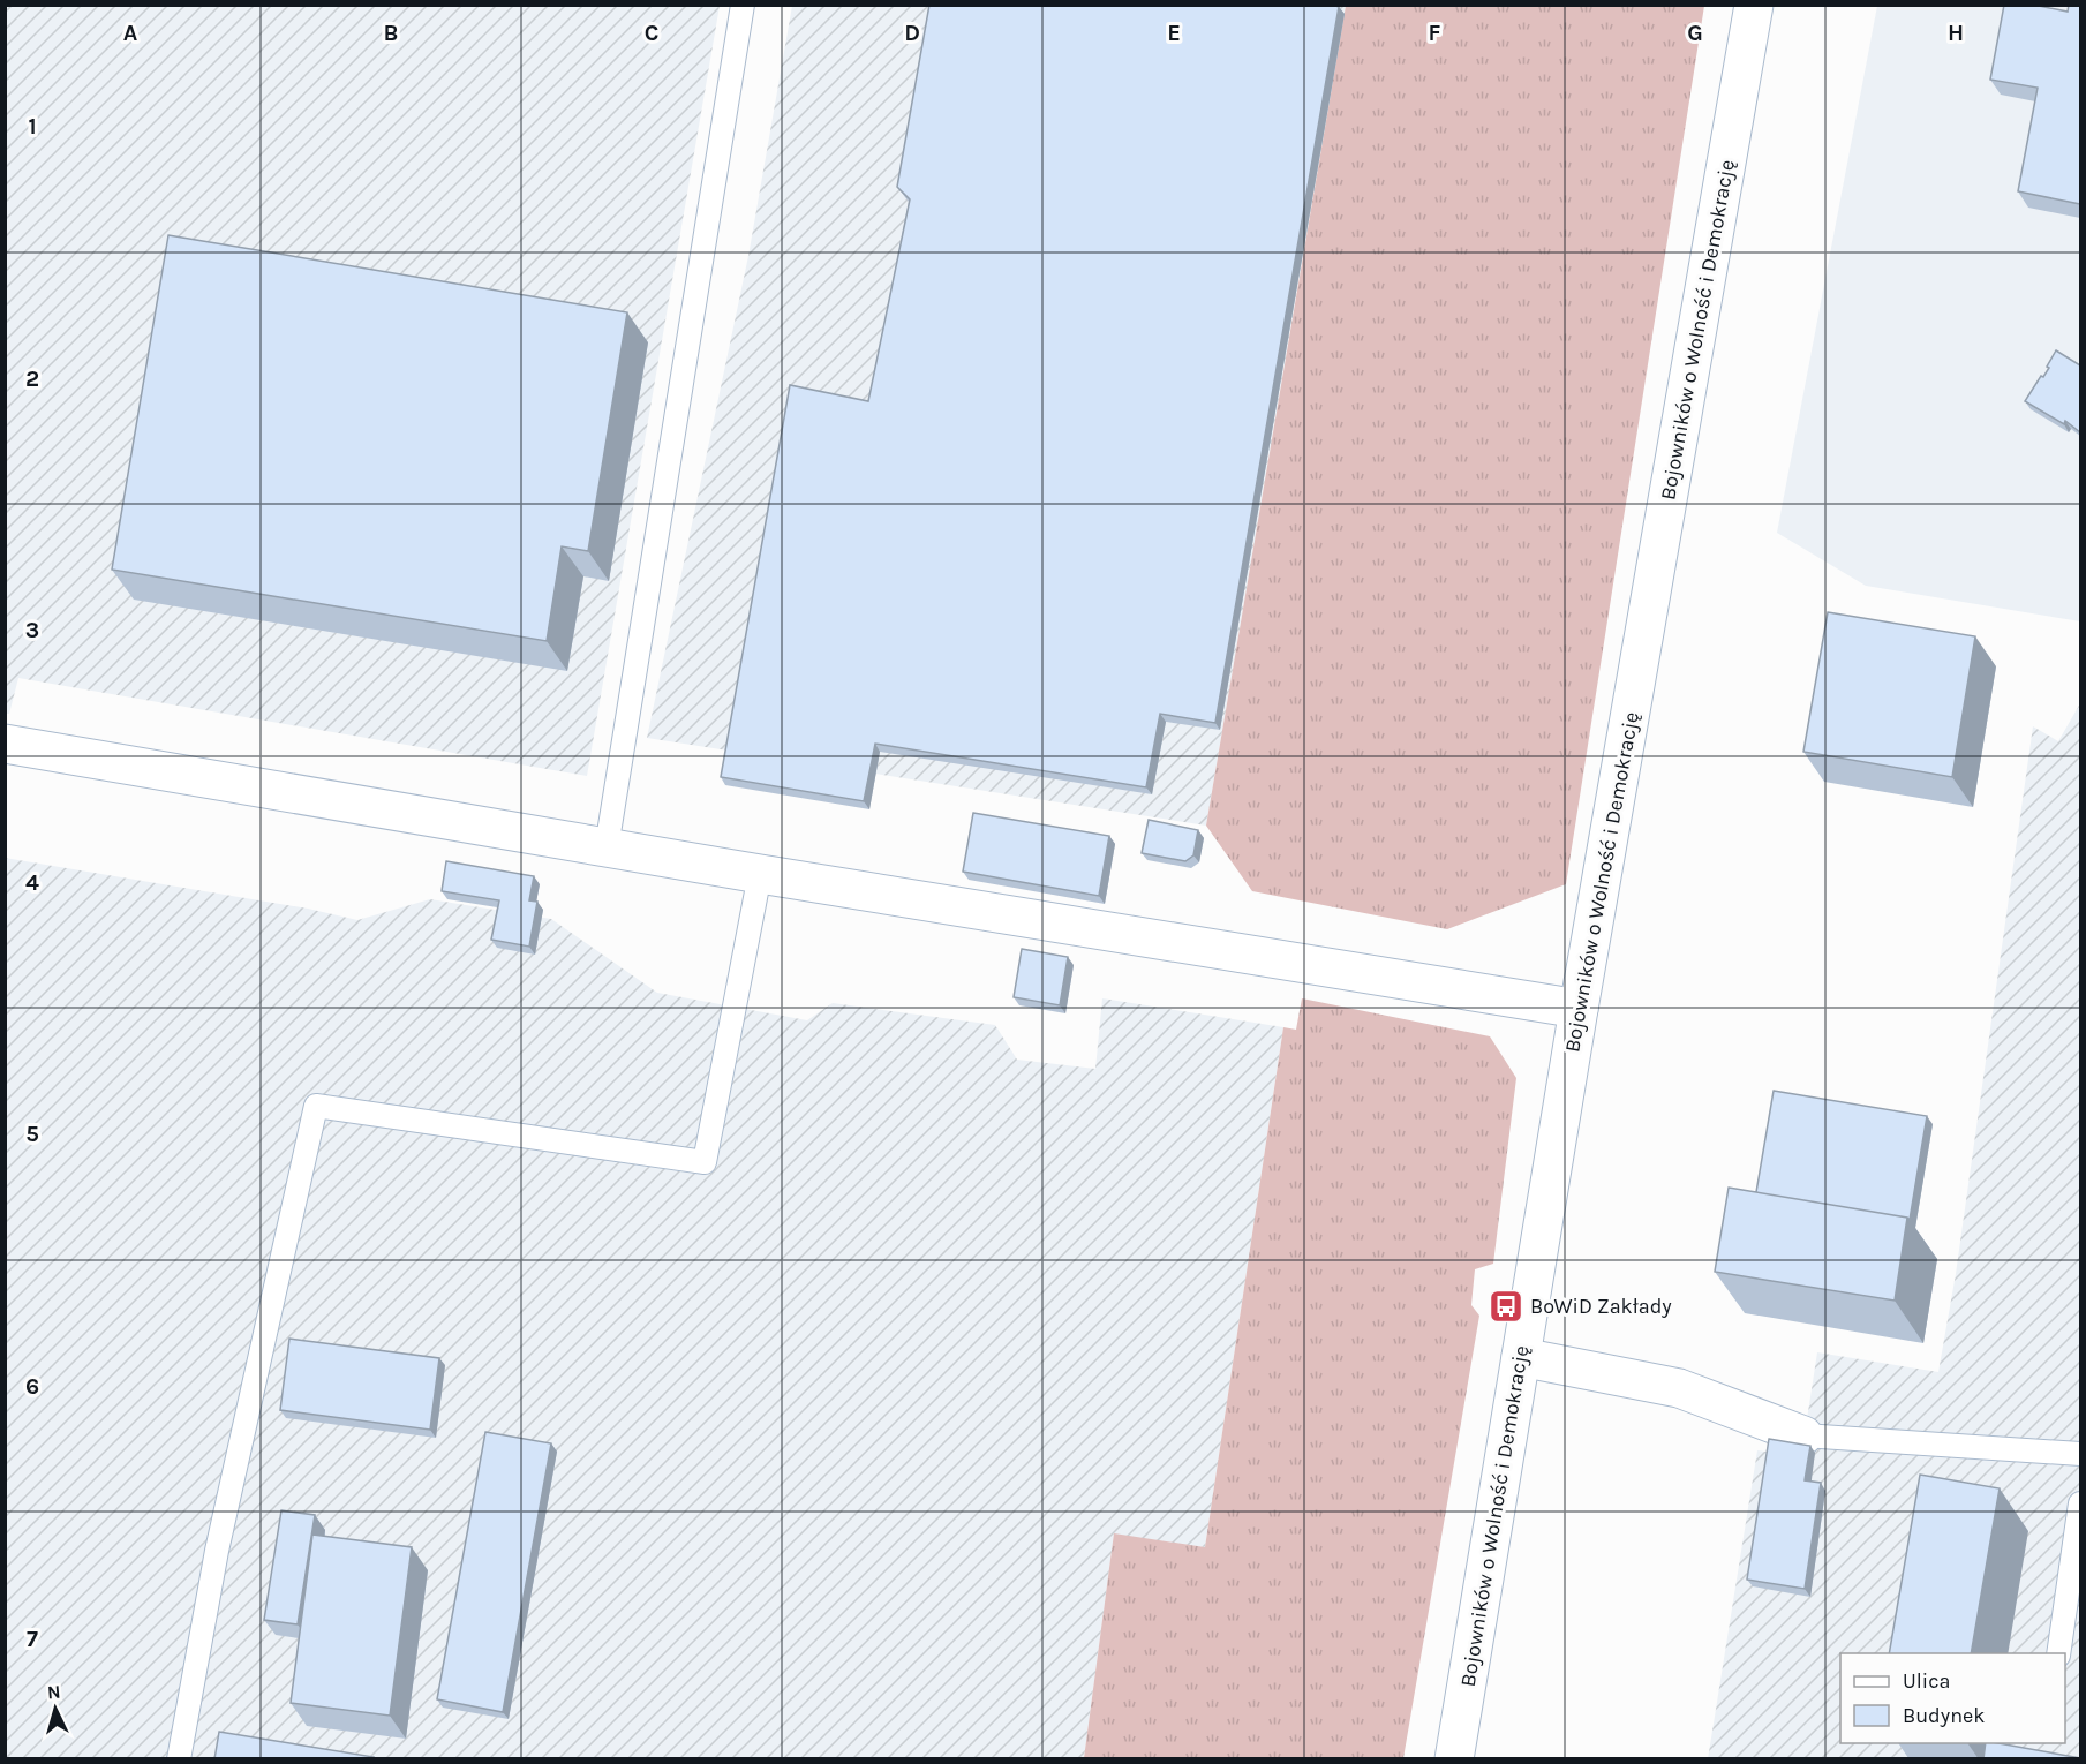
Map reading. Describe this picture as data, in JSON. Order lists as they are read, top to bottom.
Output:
{
  "streets": {
    "street": ["Bojowników o Wolność i Demokrację"]
  },
  "places": {
    "bus stop": ["BoWiD Zakłady"]
  },
  "legend": ["Ulica", "Budynek"],
  "north": "top",
  "grid": {
    "columns": [
      "A",
      "B",
      "C",
      "D",
      "E",
      "F",
      "G",
      "H"
    ],
    "rows": [
      "1",
      "2",
      "3",
      "4",
      "5",
      "6",
      "7"
    ]
  }
}
